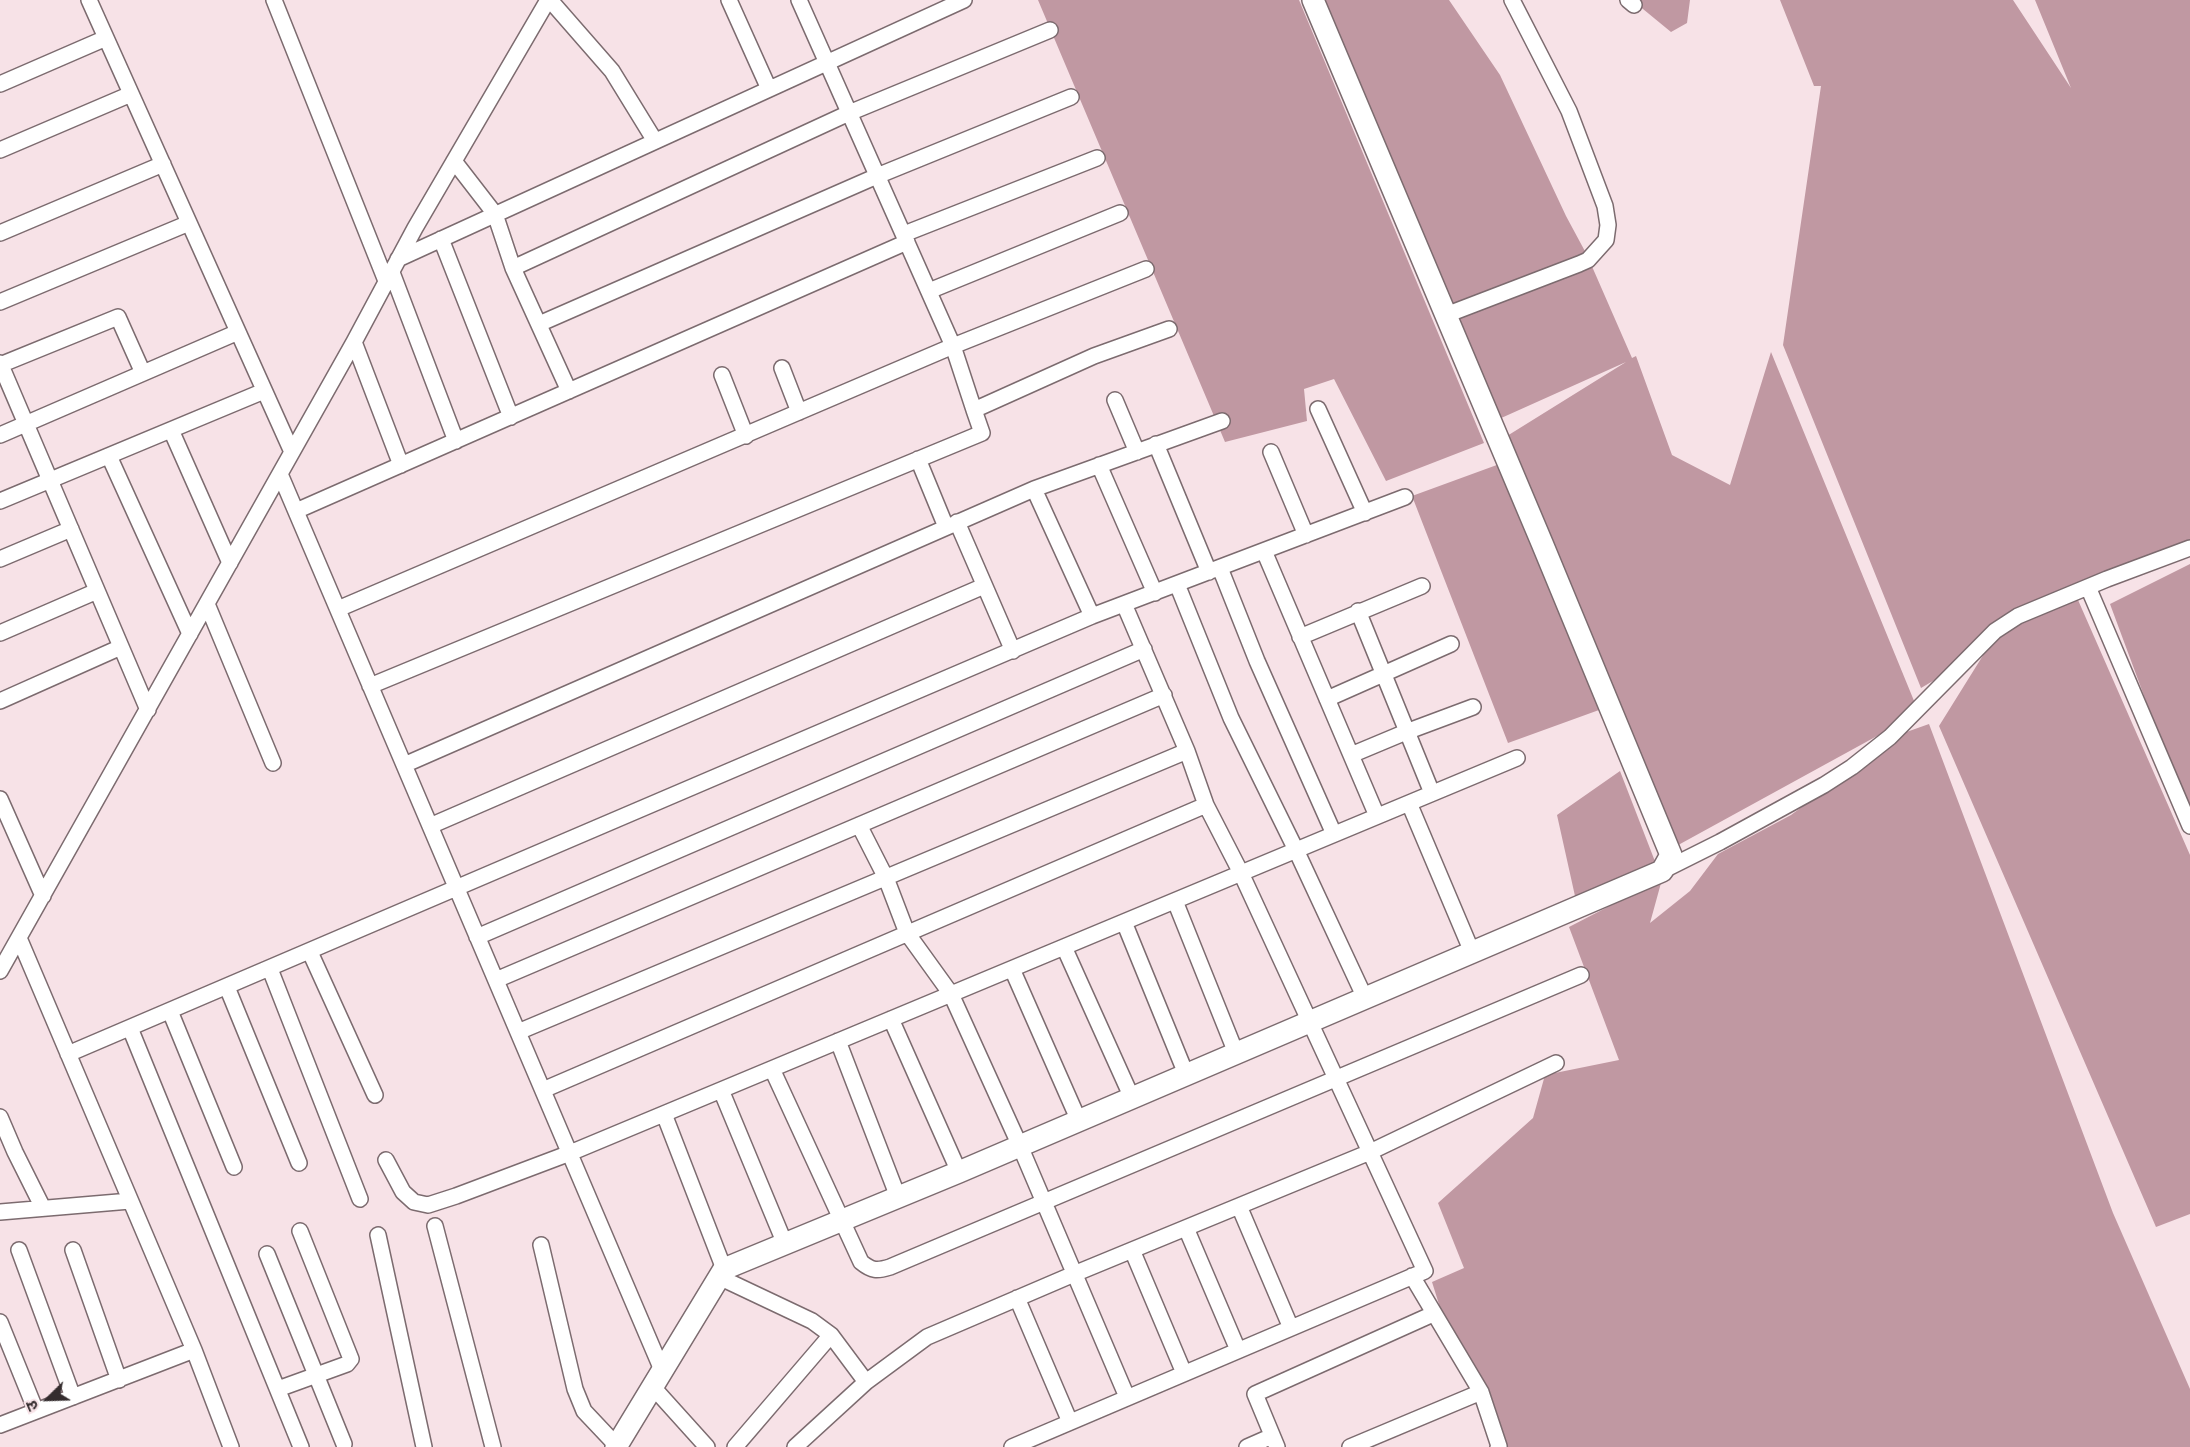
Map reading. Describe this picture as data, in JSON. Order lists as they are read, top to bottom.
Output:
{
  "north": "bottom left"
}
